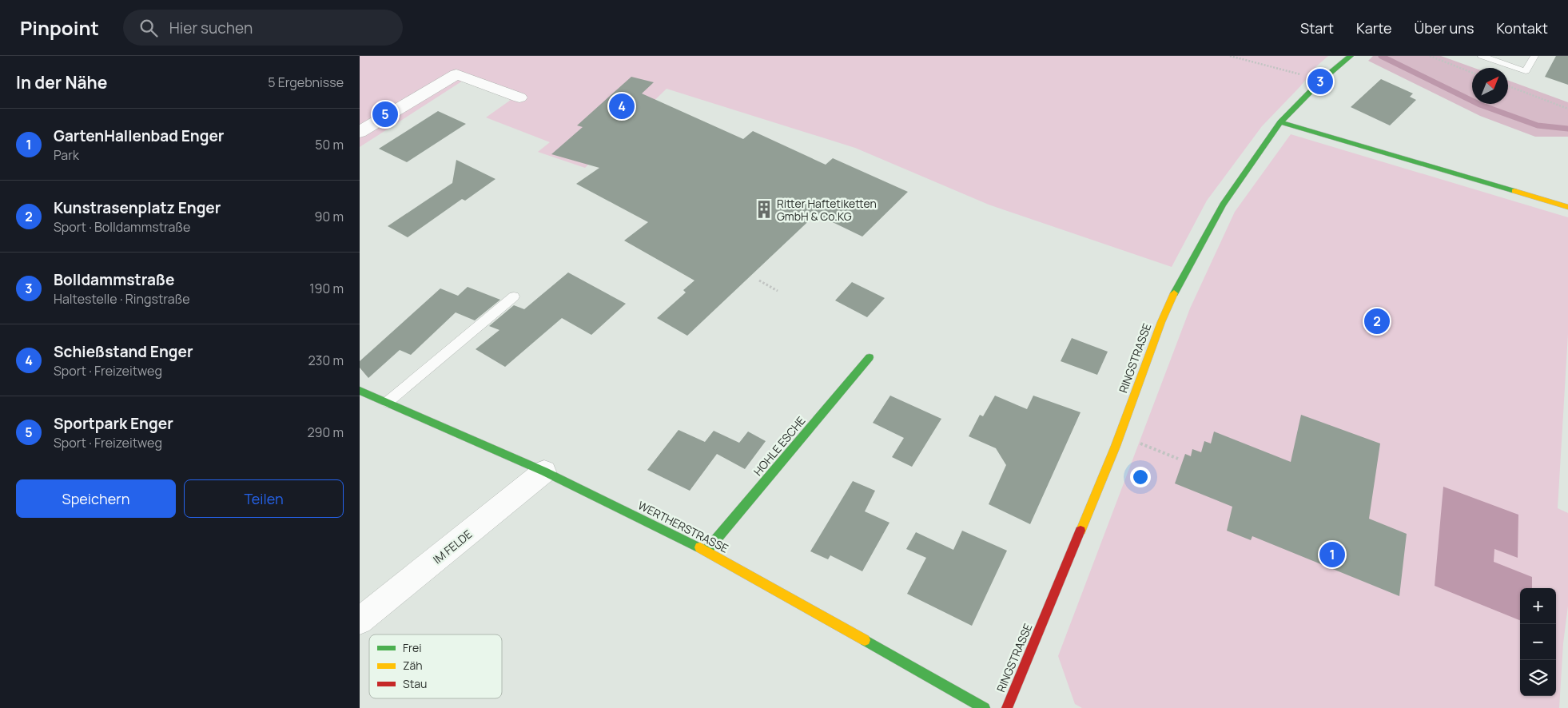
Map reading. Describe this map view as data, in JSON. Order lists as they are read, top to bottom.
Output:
{
  "streets": {
    "street": [
      "RINGSTRASSE",
      "HOHLE ESCHE",
      "WERTHERSTRASSE",
      "IM FELDE"
    ]
  },
  "crossings": [
    ["HOHLE ESCHE", "WERTHERSTRASSE"],
    ["WERTHERSTRASSE", "IM FELDE"]
  ],
  "places": {
    "building": ["Ritter Haftetiketten GmbH & Co.KG"]
  },
  "legend": ["Frei", "Zäh", "Stau"],
  "north": "top right",
  "page": {
    "header": "Pinpoint",
    "search": "Hier suchen",
    "nav": [
      "Start",
      "Karte",
      "Über uns",
      "Kontakt"
    ],
    "heading": ["In der Nähe", "5 Ergebnisse"],
    "pins": [
      "3",
      "4",
      "5",
      "2",
      "1"
    ],
    "list": [
      {
        "mark": "1",
        "name": "GartenHallenbad Enger",
        "note": "Park",
        "value": "50 m"
      },
      {
        "mark": "2",
        "name": "Kunstrasenplatz Enger",
        "note": "Sport · Bolldammstraße",
        "value": "90 m"
      },
      {
        "mark": "3",
        "name": "Bolldammstraße",
        "note": "Haltestelle · Ringstraße",
        "value": "190 m"
      },
      {
        "mark": "4",
        "name": "Schießstand Enger",
        "note": "Sport · Freizeitweg",
        "value": "230 m"
      },
      {
        "mark": "5",
        "name": "Sportpark Enger",
        "note": "Sport · Freizeitweg",
        "value": "290 m"
      }
    ],
    "buttons": ["Speichern", "Teilen"],
    "map_buttons": ["+", "−"]
  }
}
